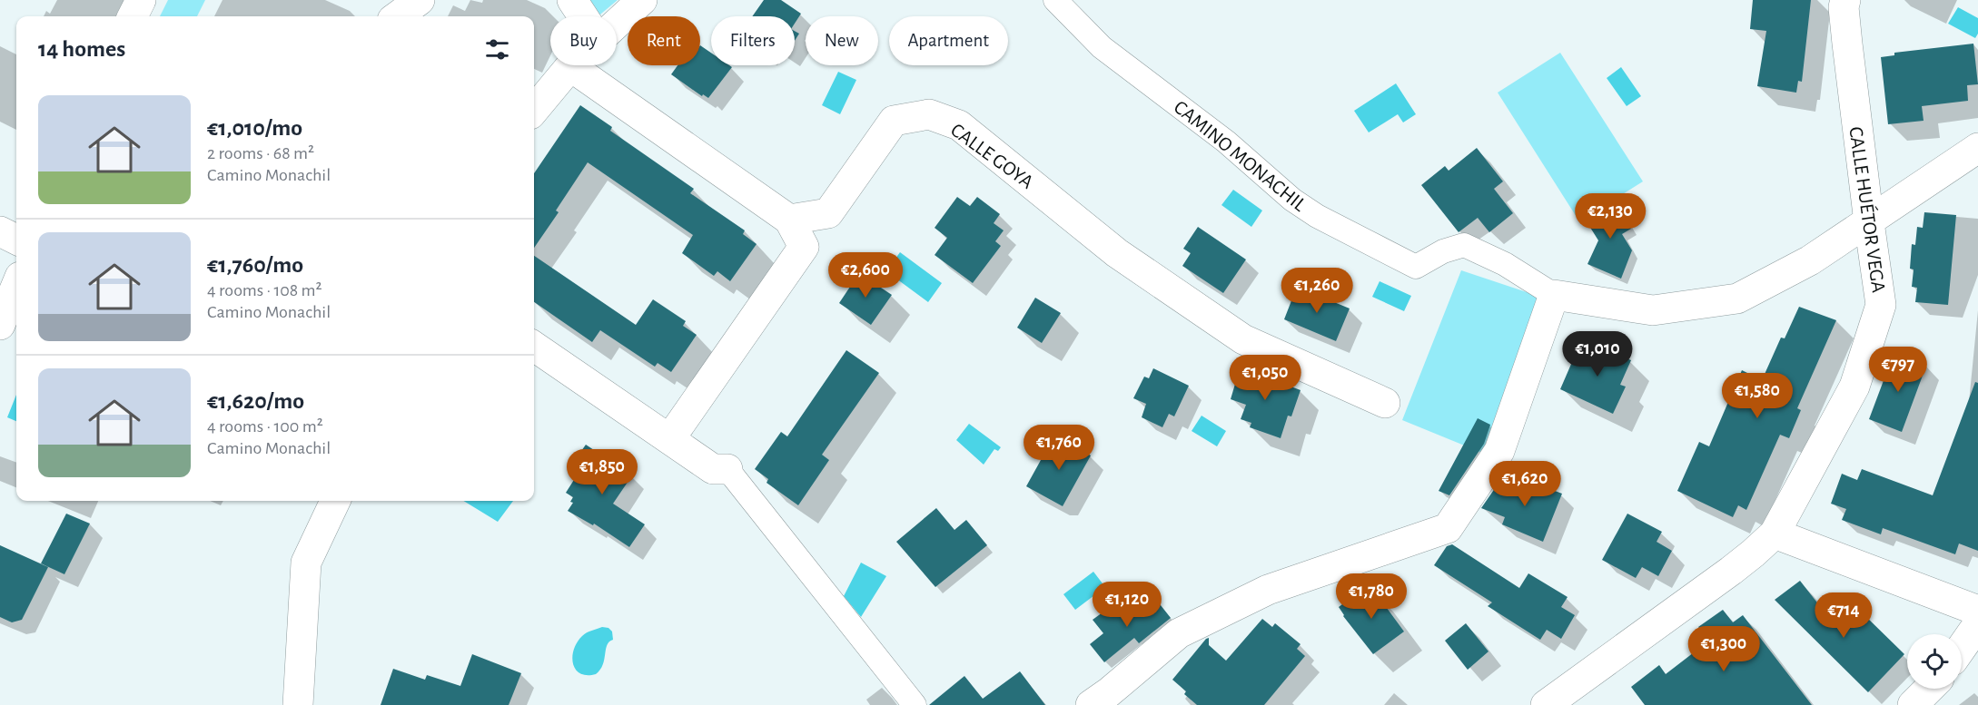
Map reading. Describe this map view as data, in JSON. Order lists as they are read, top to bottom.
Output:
{
  "streets": {
    "street": ["CALLE GOYA", "CAMINO MONACHIL", "CALLE HUÉTOR VEGA"]
  },
  "page": {
    "chip": [
      "Buy",
      "Rent",
      "Filters",
      "New",
      "Apartment"
    ],
    "heading": "14 homes",
    "list": [
      {
        "name": "€1,010/mo",
        "note": "2 rooms · 68 m² · Camino Monachil"
      },
      {
        "name": "€1,760/mo",
        "note": "4 rooms · 108 m² · Camino Monachil"
      },
      {
        "name": "€1,620/mo",
        "note": "4 rooms · 100 m² · Camino Monachil"
      }
    ],
    "price": [
      "€2,130",
      "€2,600",
      "€1,260",
      "€1,010",
      "€797",
      "€1,050",
      "€1,580",
      "€1,760",
      "€1,850",
      "€1,620",
      "€1,780",
      "€1,120",
      "€714",
      "€1,300"
    ]
  }
}
